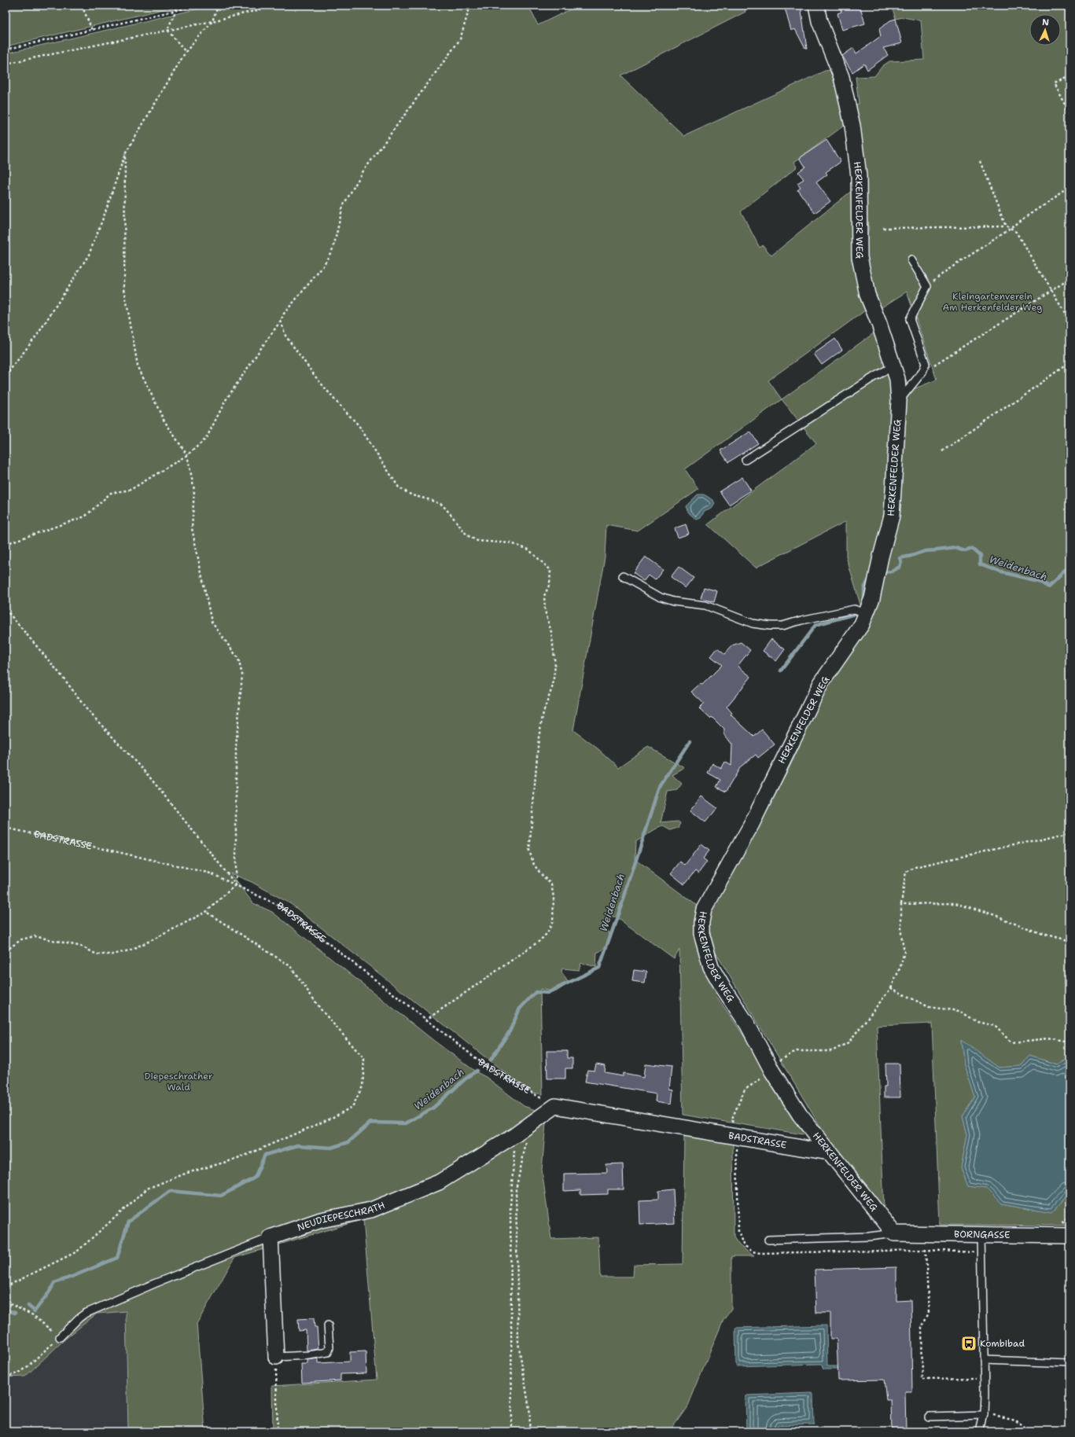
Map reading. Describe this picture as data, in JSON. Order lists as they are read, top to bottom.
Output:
{
  "streets": {
    "street": [
      "HERKENFELDER WEG",
      "BADSTRASSE",
      "NEUDIEPESCHRATH",
      "BORNGASSE"
    ]
  },
  "crossings": [
    ["HERKENFELDER WEG", "BADSTRASSE"],
    ["HERKENFELDER WEG", "BORNGASSE"]
  ],
  "water": ["Weidenbach"],
  "parks": ["Kleingartenverein Am Herkenfelder Weg", "Diepeschrather Wald"],
  "places": {
    "bus stop": ["Kombibad"]
  },
  "north": "top"
}
